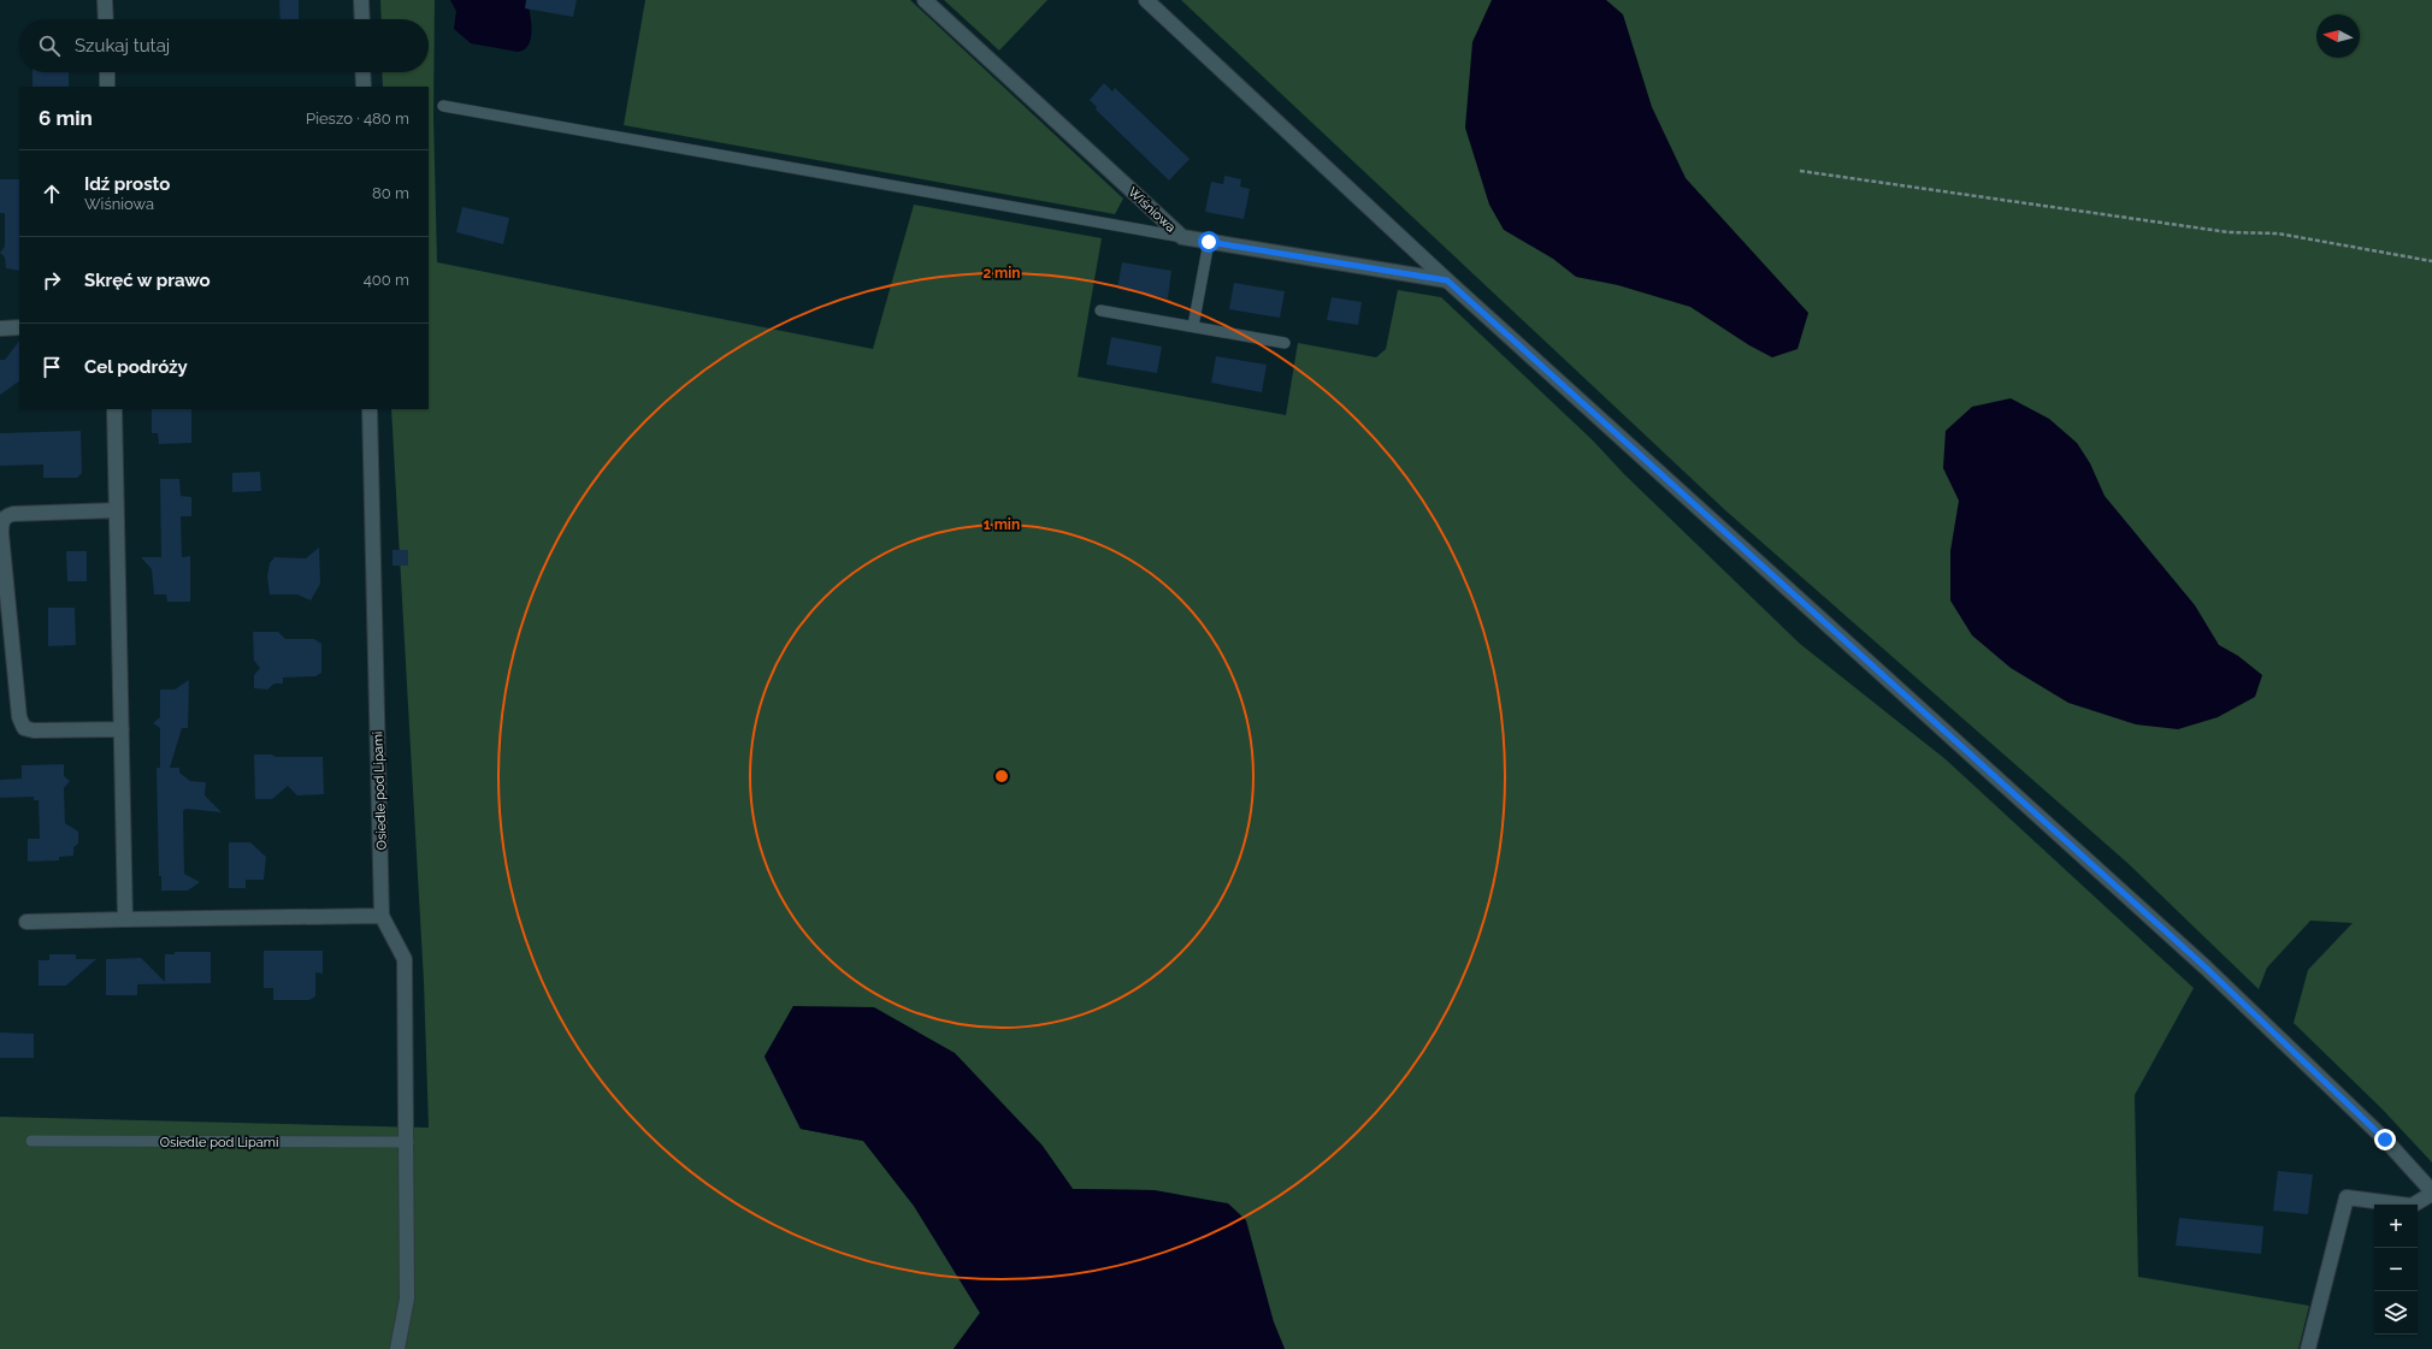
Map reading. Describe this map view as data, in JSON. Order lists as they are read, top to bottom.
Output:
{
  "streets": {
    "street": ["Wiśniowa", "Osiedle pod Lipami"]
  },
  "north": "left",
  "page": {
    "search": "Szukaj tutaj",
    "heading": ["6 min", "Pieszo · 480 m"],
    "list": [
      ["Idź prosto", "Wiśniowa", "80 m"],
      ["Skręć w prawo", "400 m"],
      "Cel podróży"
    ],
    "map_buttons": ["+", "−"]
  },
  "rings": ["2 min", "1 min"]
}
